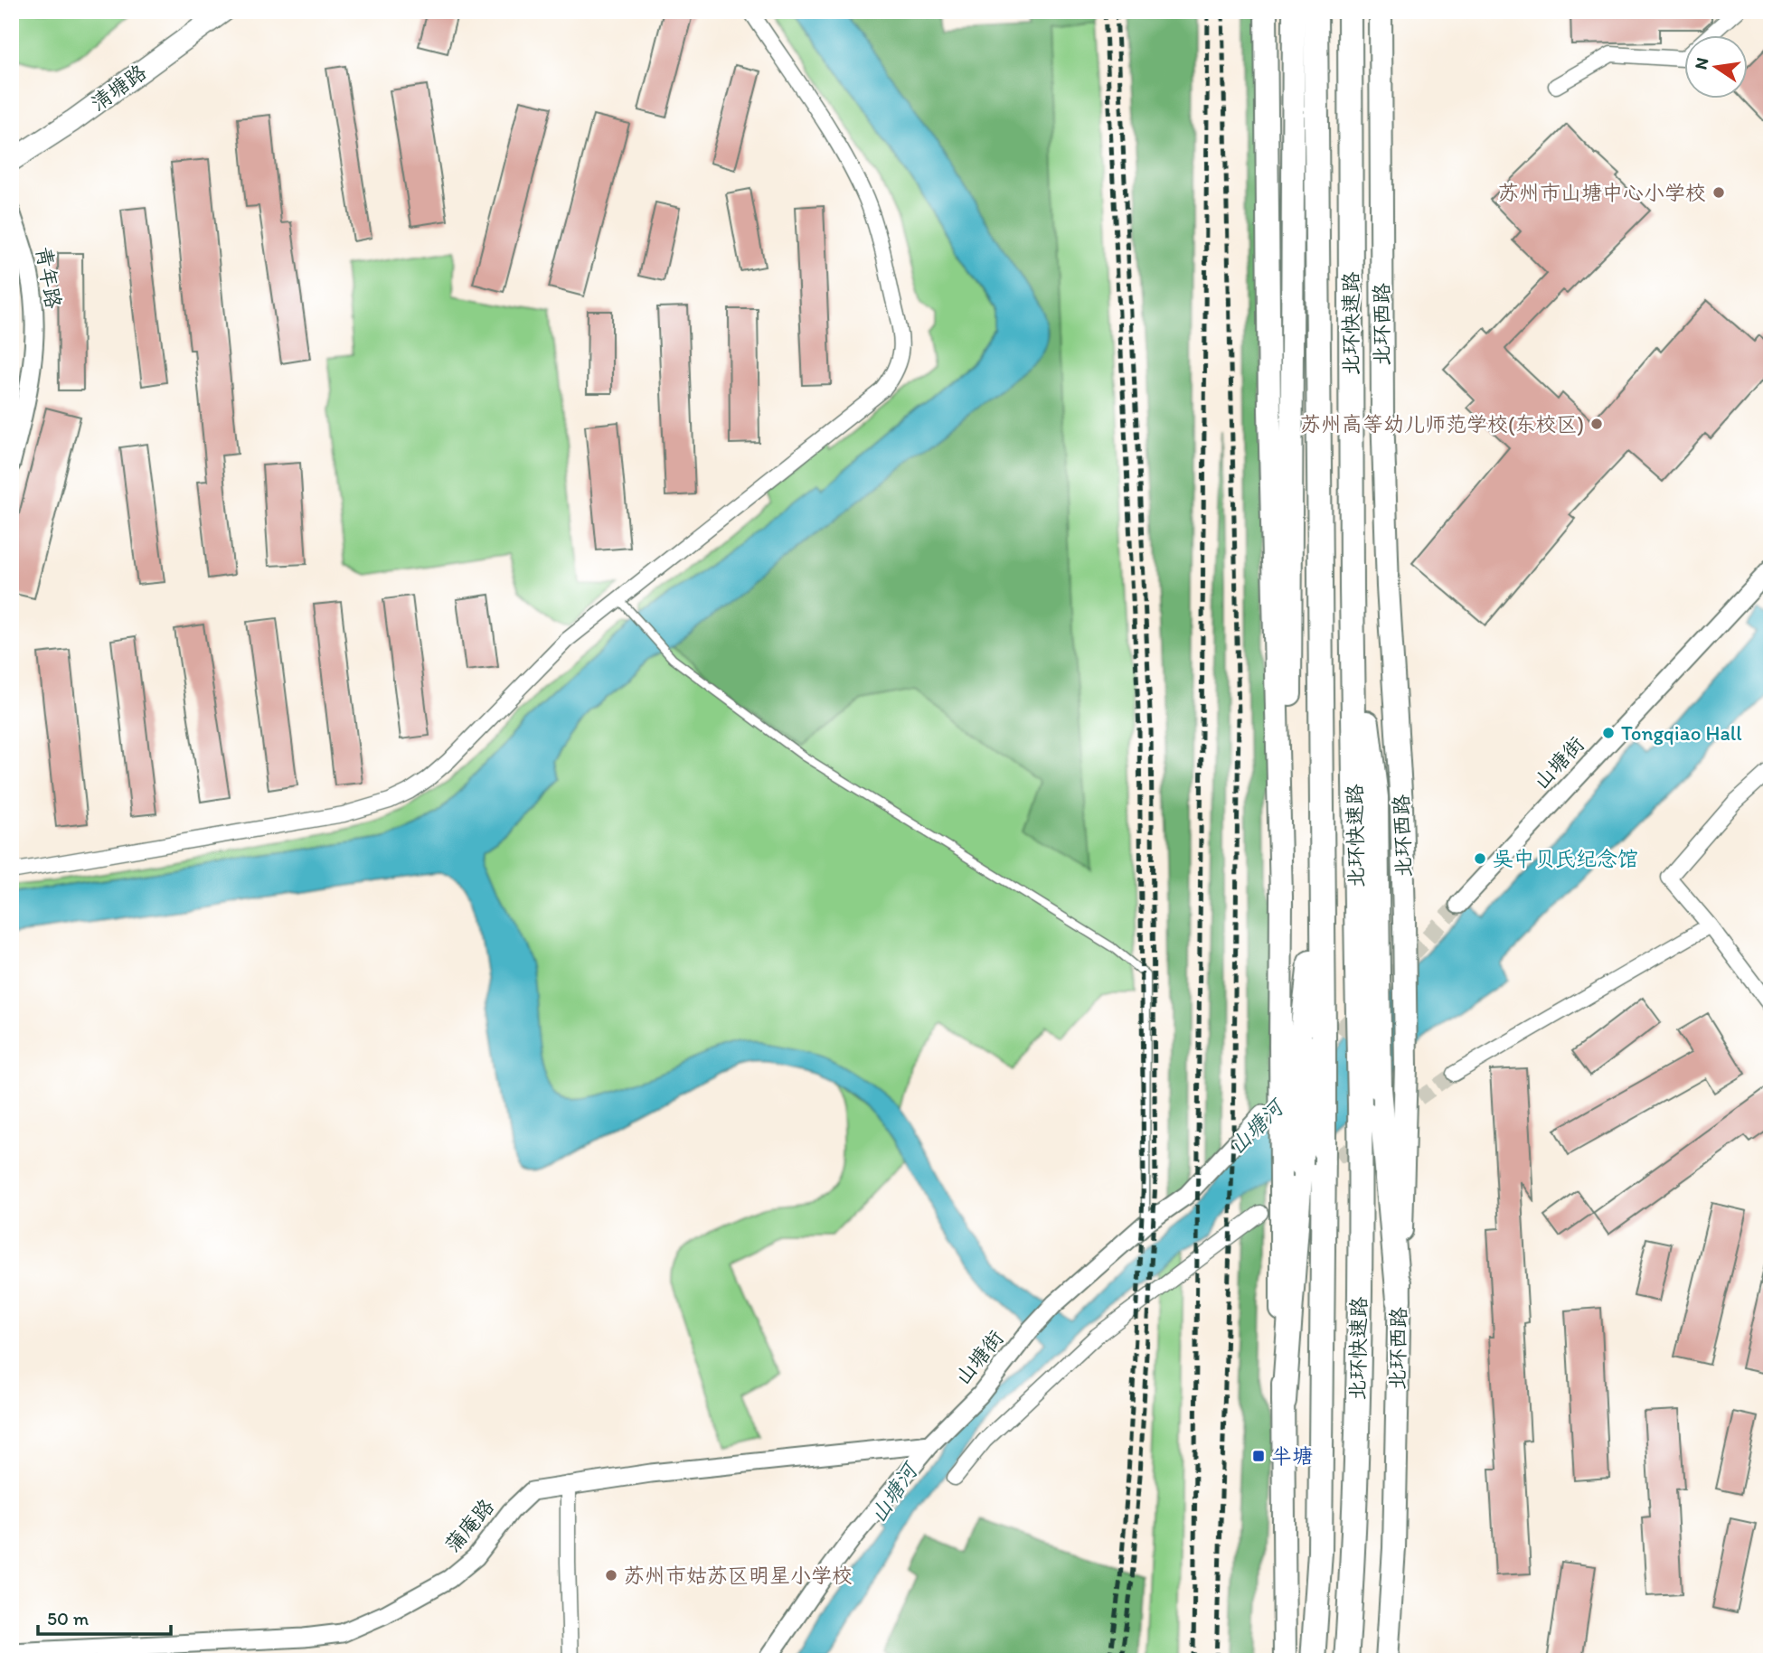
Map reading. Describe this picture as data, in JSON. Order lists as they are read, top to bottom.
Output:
{
  "streets": {
    "highway": ["北环快速路"],
    "main road": ["清塘路", "北环西路"],
    "street": ["青年路", "山塘街", "蒲庵路"]
  },
  "crossings": [
    ["山塘街", "蒲庵路"]
  ],
  "water": ["山塘河"],
  "places": {
    "other": [
      "苏州市山塘中心小学校",
      "苏州高等幼儿师范学校(东校区)",
      "Tongqiao Hall",
      "吴中贝氏纪念馆",
      "苏州市姑苏区明星小学校"
    ],
    "transit": ["半塘"]
  },
  "scale_bar": "50 m",
  "north": "left"
}
